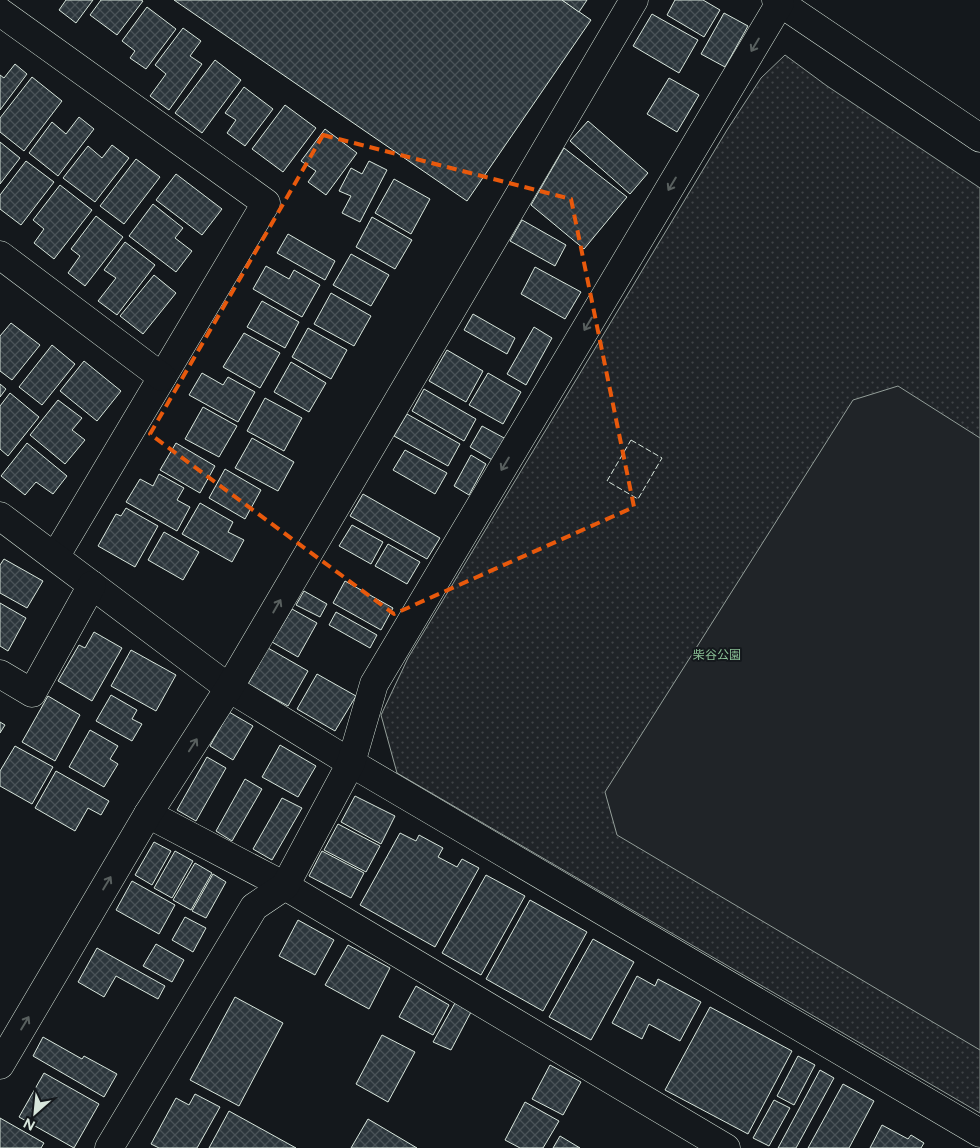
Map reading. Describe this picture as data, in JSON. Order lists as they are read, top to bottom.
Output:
{
  "parks": ["柴谷公園"],
  "north": "bottom left"
}
